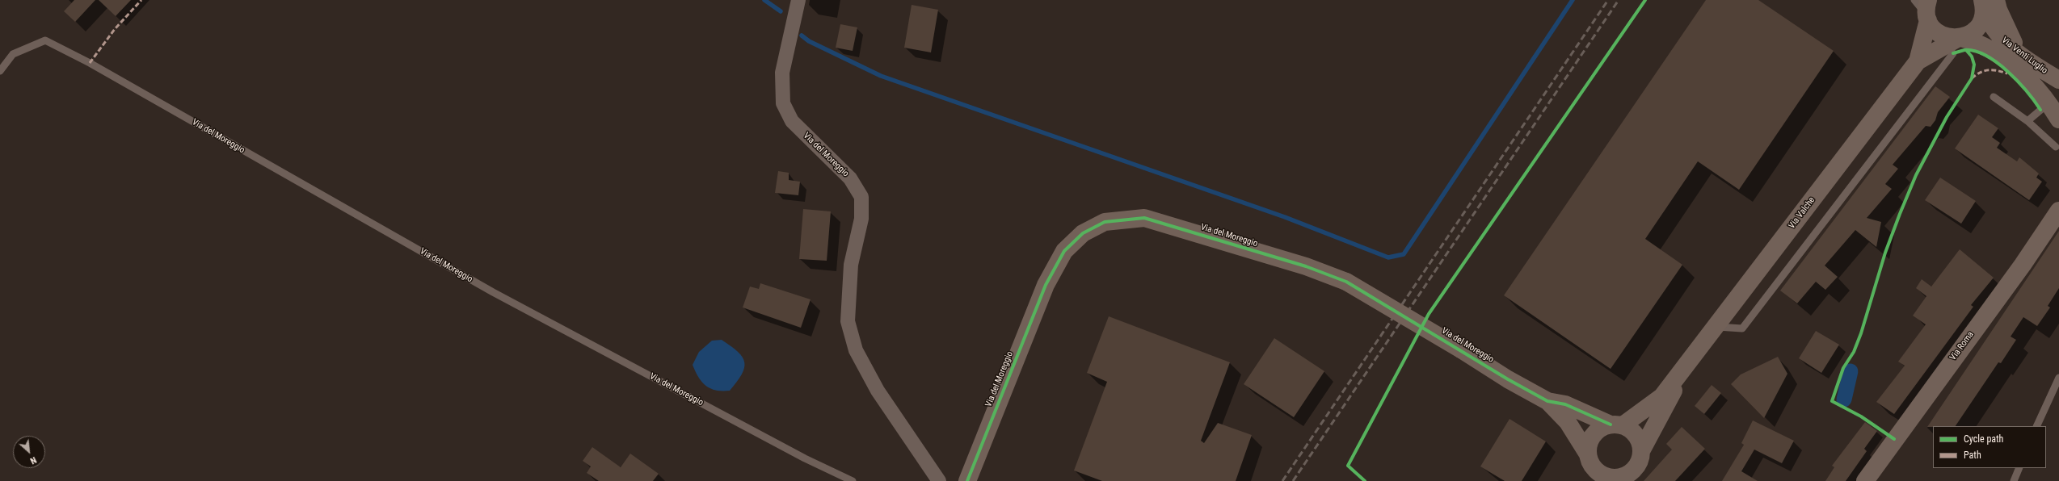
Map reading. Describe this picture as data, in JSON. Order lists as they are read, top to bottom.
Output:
{
  "streets": {
    "main road": [
      "Via Venti Luglio",
      "Via del Moreggio",
      "Via Valche",
      "Via Roma"
    ]
  },
  "crossings": [
    ["Via Venti Luglio", "Via Valche"],
    ["Via del Moreggio", "Via Valche"]
  ],
  "legend": ["Cycle path", "Path"],
  "north": "bottom right"
}
